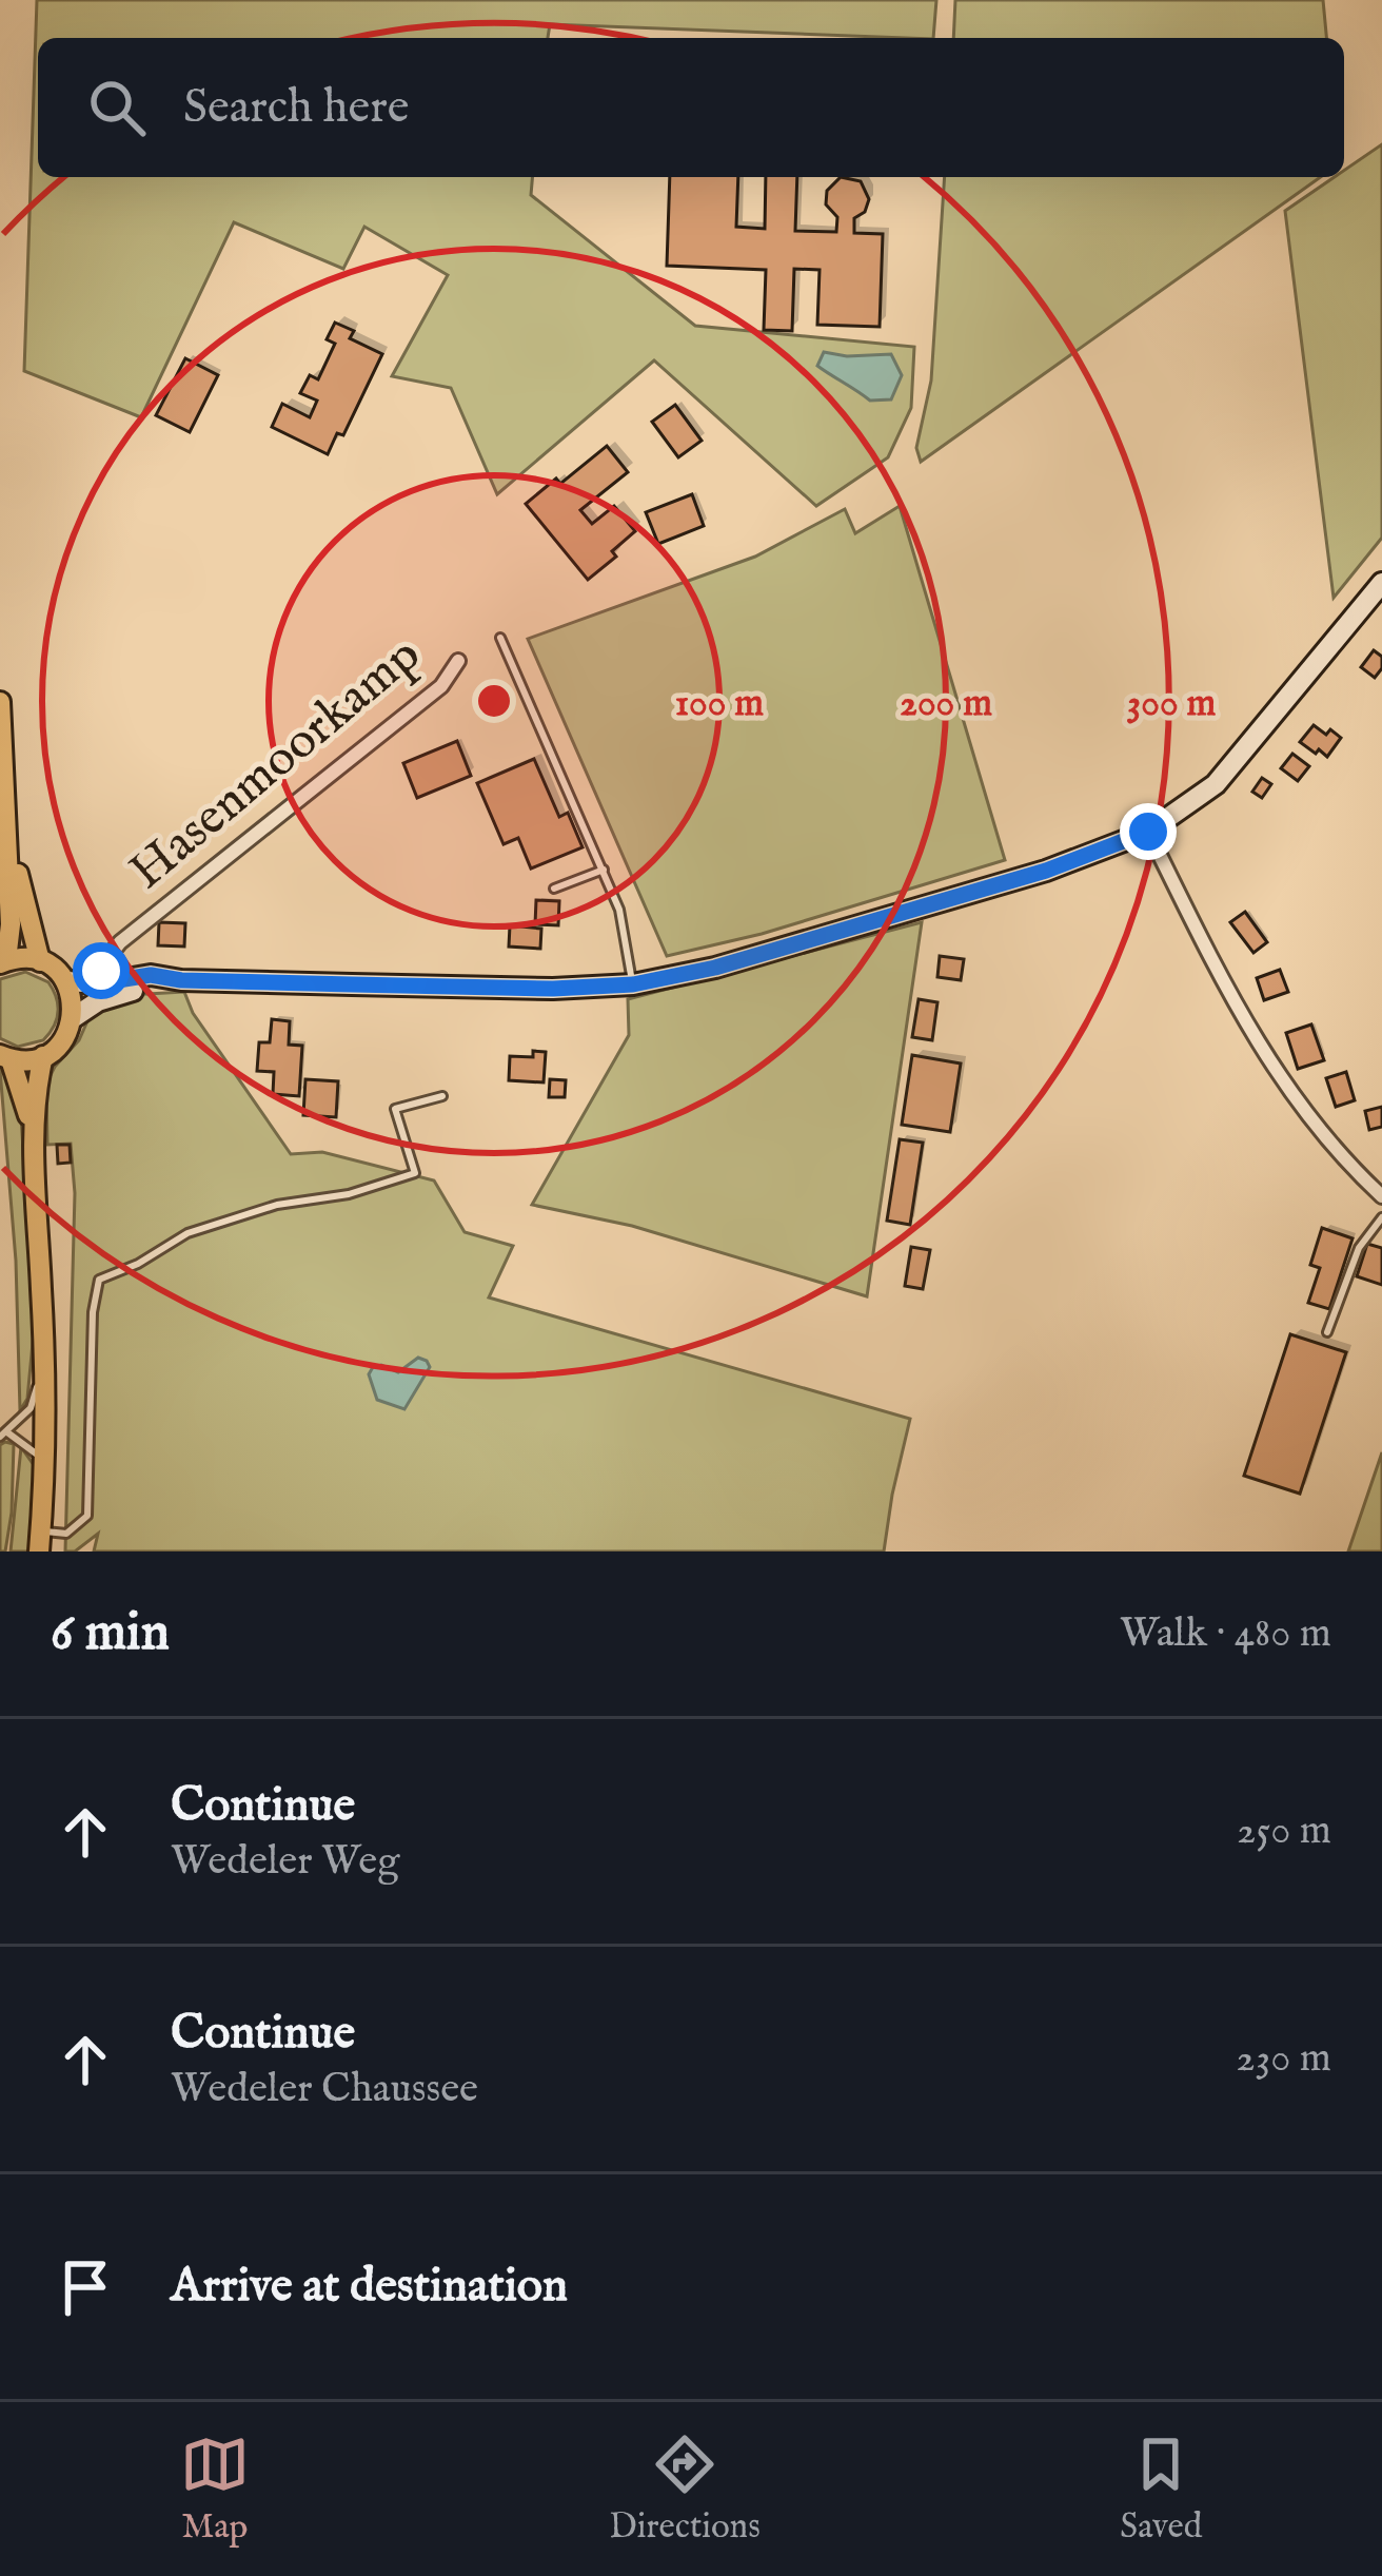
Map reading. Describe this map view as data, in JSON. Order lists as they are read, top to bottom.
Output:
{
  "streets": {
    "street": ["Hasenmoorkamp"]
  },
  "page": {
    "search": "Search here",
    "heading": ["6 min", "Walk · 480 m"],
    "list": [
      ["Continue", "Wedeler Weg", "250 m"],
      ["Continue", "Wedeler Chaussee", "230 m"],
      "Arrive at destination"
    ],
    "nav": ["Map", "Directions", "Saved"]
  },
  "rings": ["100 m", "200 m", "300 m"]
}
